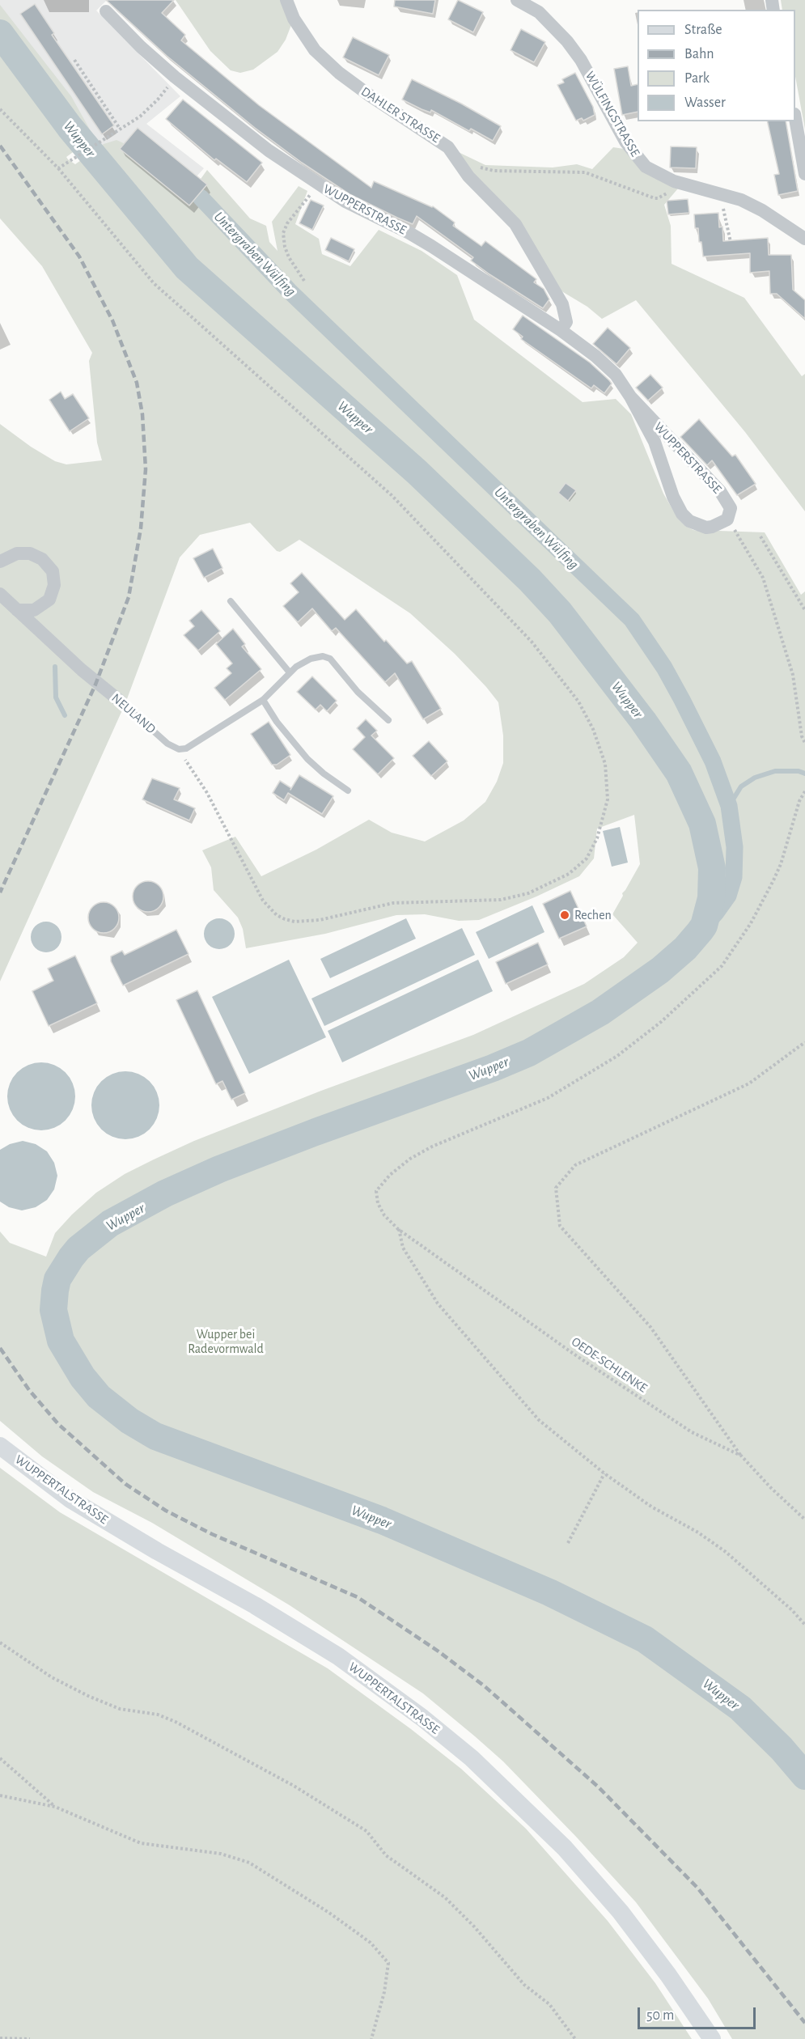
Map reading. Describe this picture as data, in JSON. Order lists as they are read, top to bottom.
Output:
{
  "streets": {
    "main road": ["WUPPERTALSTRASSE"],
    "street": [
      "WÜLFINGSTRASSE",
      "DAHLER STRASSE",
      "WUPPERSTRASSE",
      "NEULAND"
    ],
    "path": ["OEDE-SCHLENKE"]
  },
  "crossings": [
    ["DAHLER STRASSE", "WUPPERSTRASSE"]
  ],
  "water": ["Wupper", "Untergraben Wülfing"],
  "parks": ["Wupper bei Radevormwald"],
  "places": ["Rechen"],
  "legend": [
    "Straße",
    "Bahn",
    "Park",
    "Wasser"
  ],
  "scale_bar": "50 m"
}
